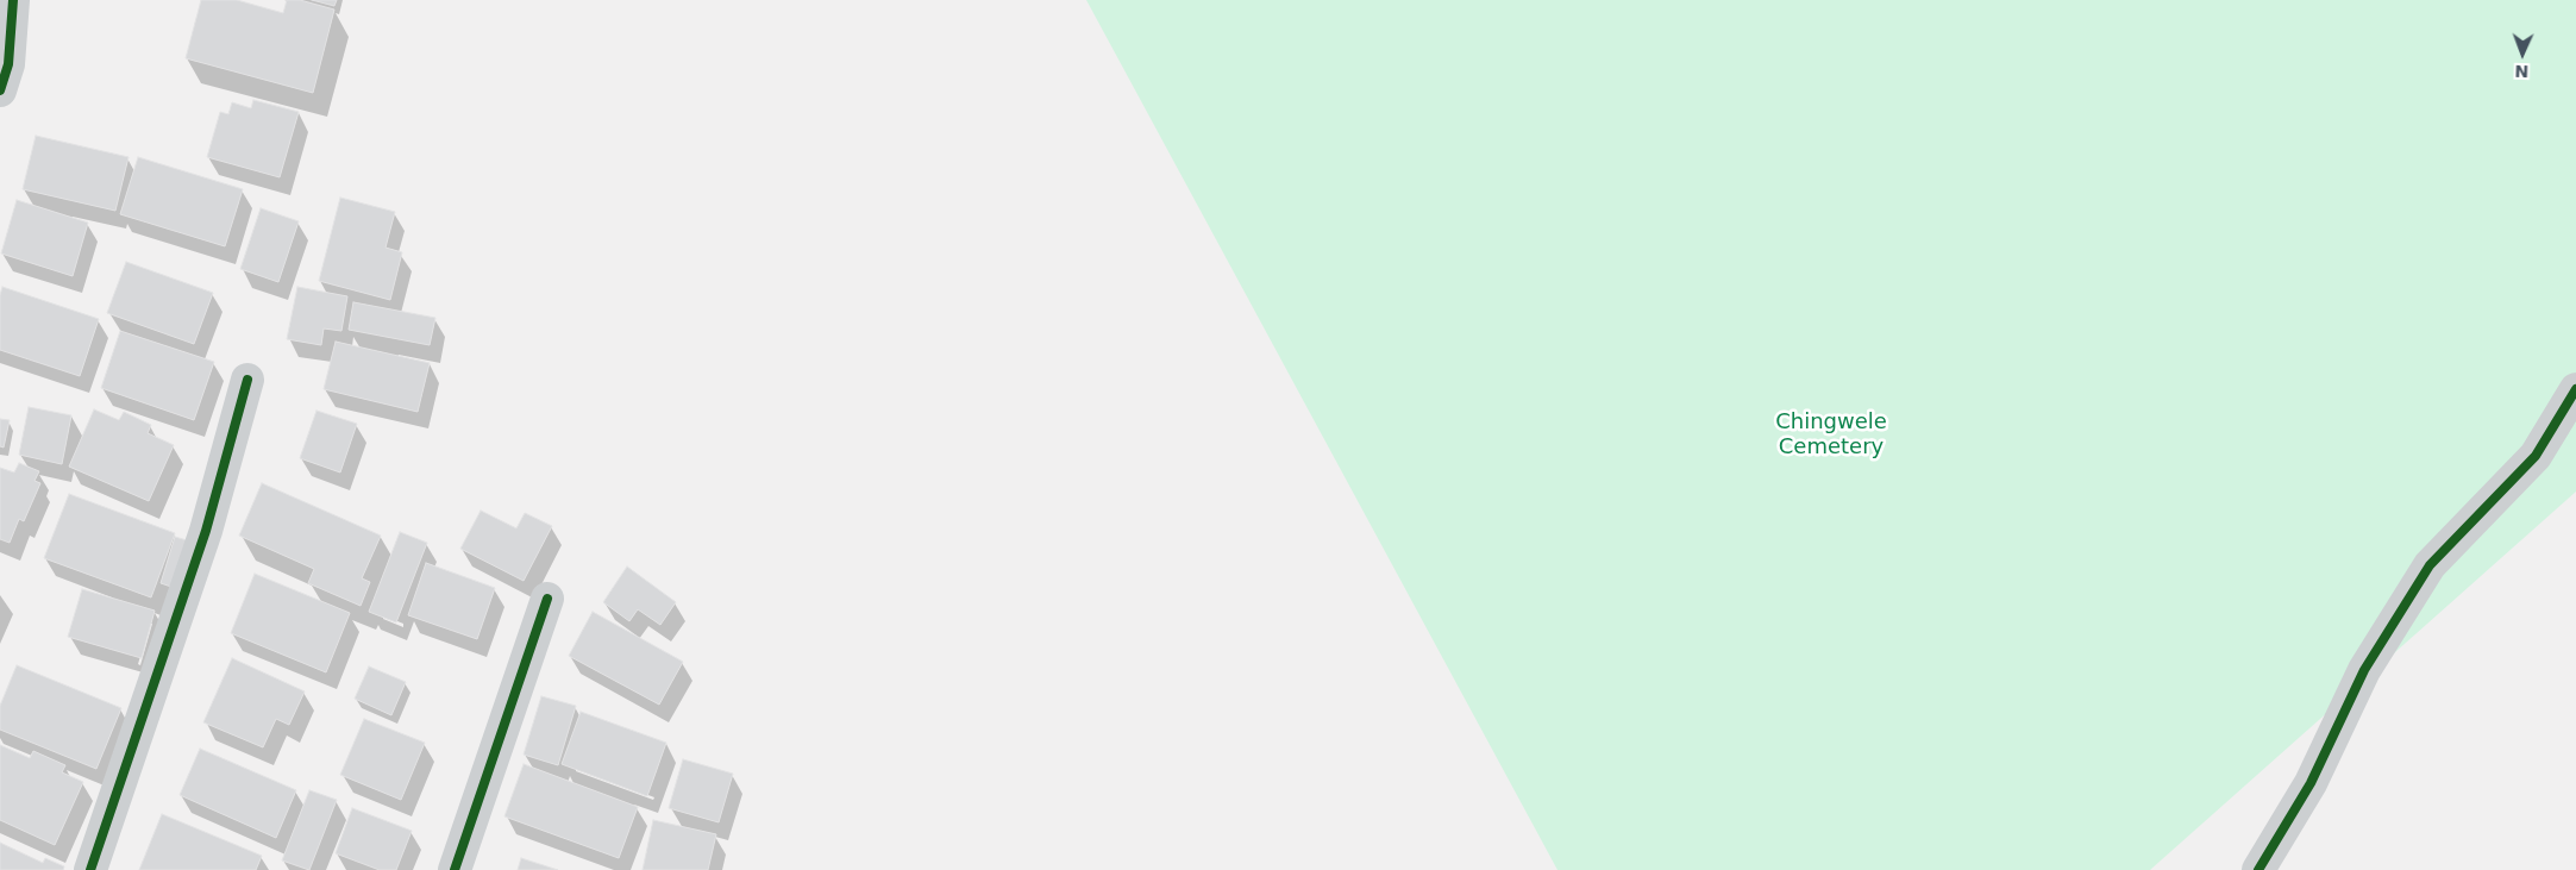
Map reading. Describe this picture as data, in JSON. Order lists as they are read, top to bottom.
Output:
{
  "parks": ["Chingwele Cemetery"],
  "north": "bottom"
}
